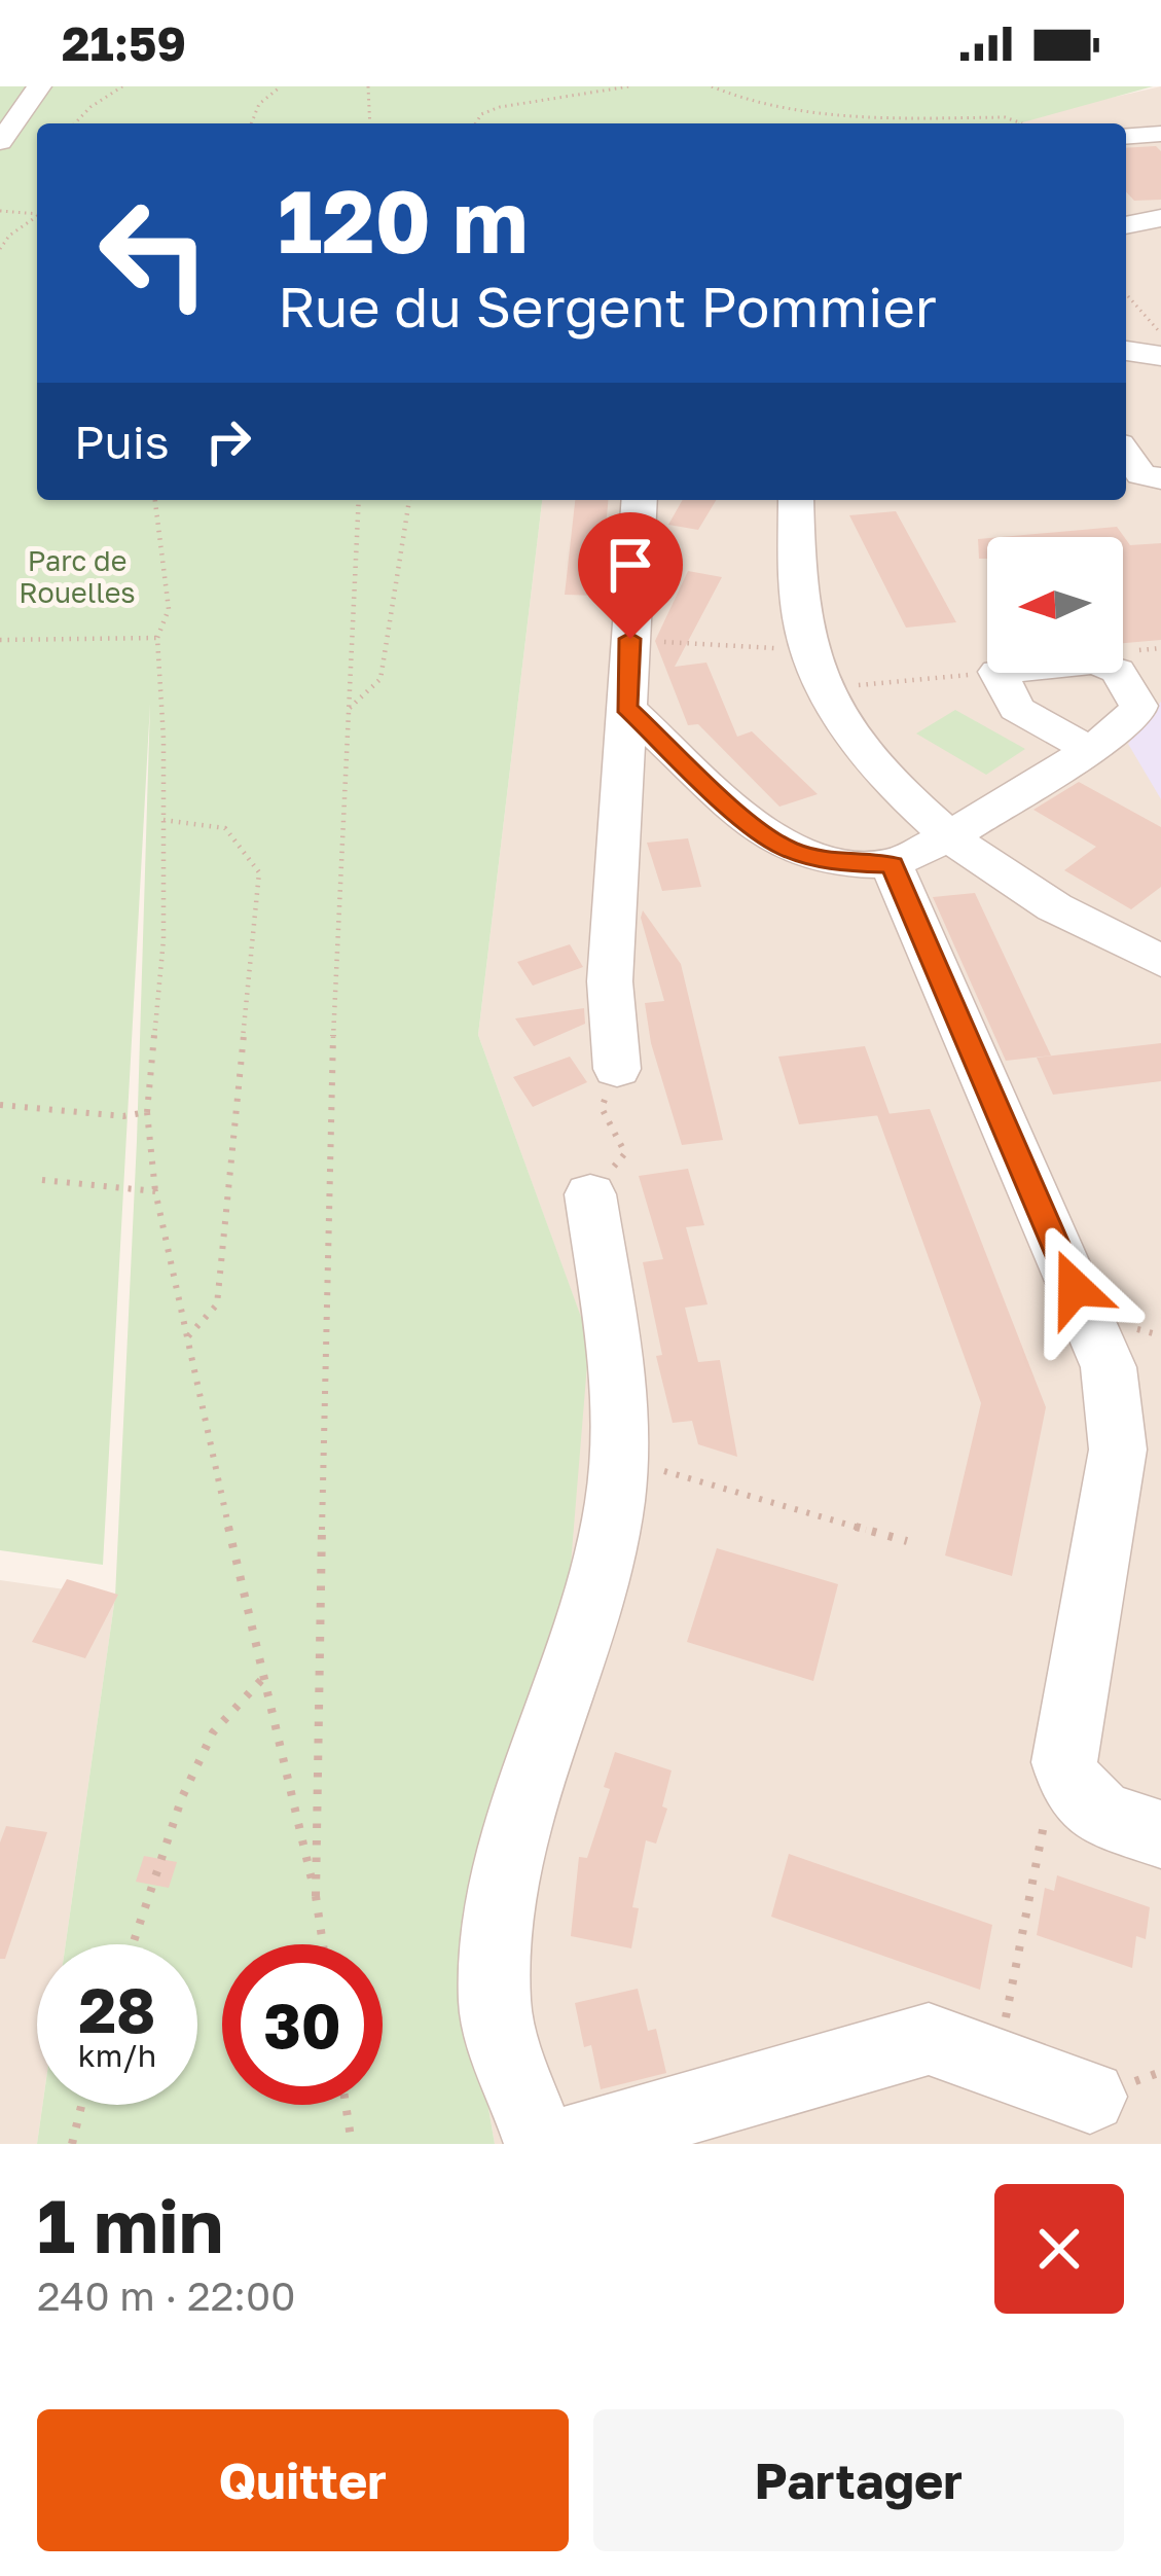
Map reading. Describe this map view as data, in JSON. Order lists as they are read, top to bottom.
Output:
{
  "parks": ["Parc de Rouelles"],
  "north": "left",
  "page": {
    "status": "21:59",
    "turn": ["120 m", "Rue du Sergent Pommier"],
    "then": "Puis",
    "speed": "28 km/h",
    "limit": "30",
    "heading": ["1 min", "240 m · 22:00"],
    "buttons": ["Quitter", "Partager"]
  }
}
